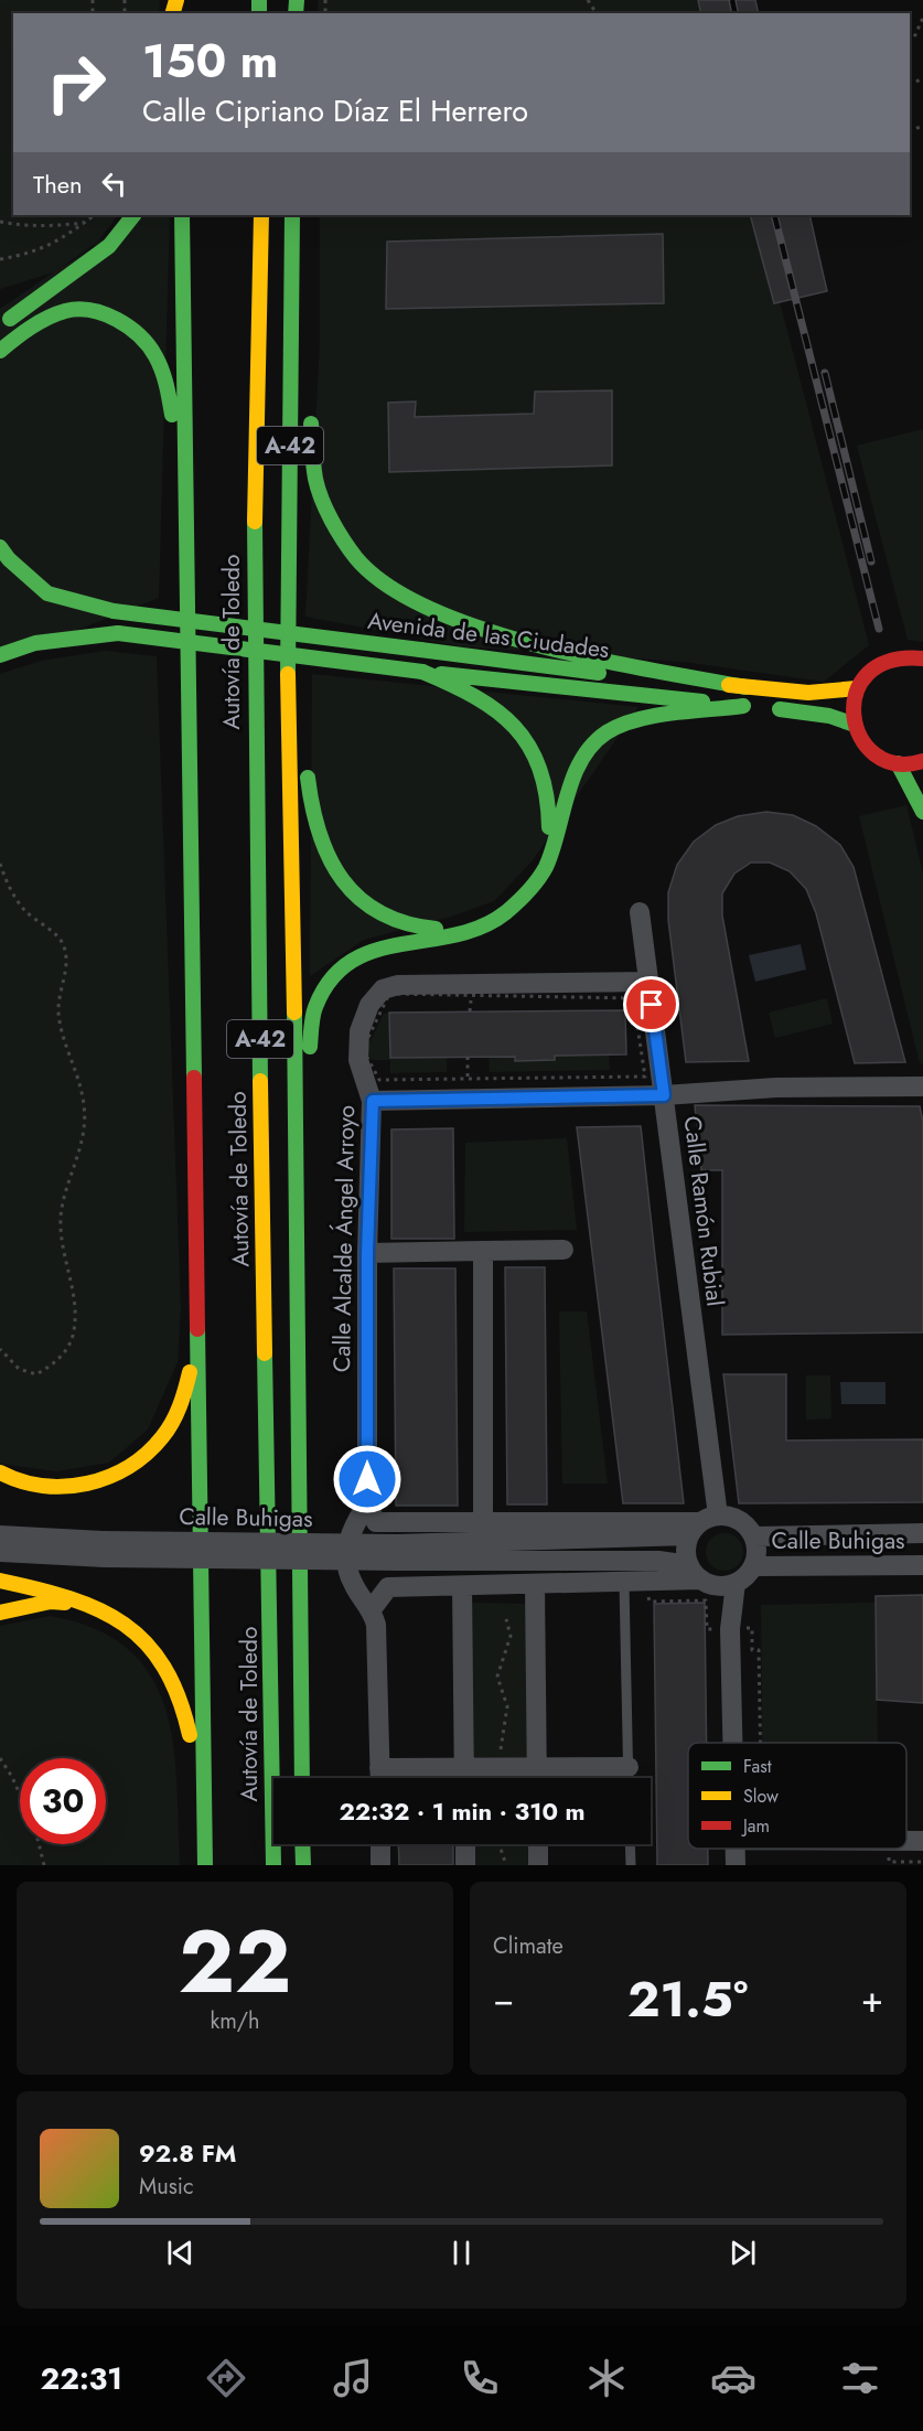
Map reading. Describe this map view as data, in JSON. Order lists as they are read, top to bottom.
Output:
{
  "streets": {
    "main road": ["A-42", "Avenida de las Ciudades", "Autovía de Toledo"],
    "street": ["Calle Ramón Rubial", "Calle Alcalde Ángel Arroyo", "Calle Buhigas"]
  },
  "crossings": [
    ["Calle Ramón Rubial", "Calle Alcalde Ángel Arroyo"],
    ["Calle Ramón Rubial", "Calle Buhigas"]
  ],
  "legend": ["Fast", "Slow", "Jam"],
  "page": {
    "turn": ["150 m", "Calle Cipriano Díaz El Herrero"],
    "then": "Then",
    "limit": "30",
    "trip": "22:32 · 1 min · 310 m",
    "tile": [
      ["22", "km/h"],
      "Climate"
    ],
    "heat": ["−", "21.5°", "+"],
    "song": ["92.8 FM", "Music"],
    "tabs": "22:31"
  }
}
